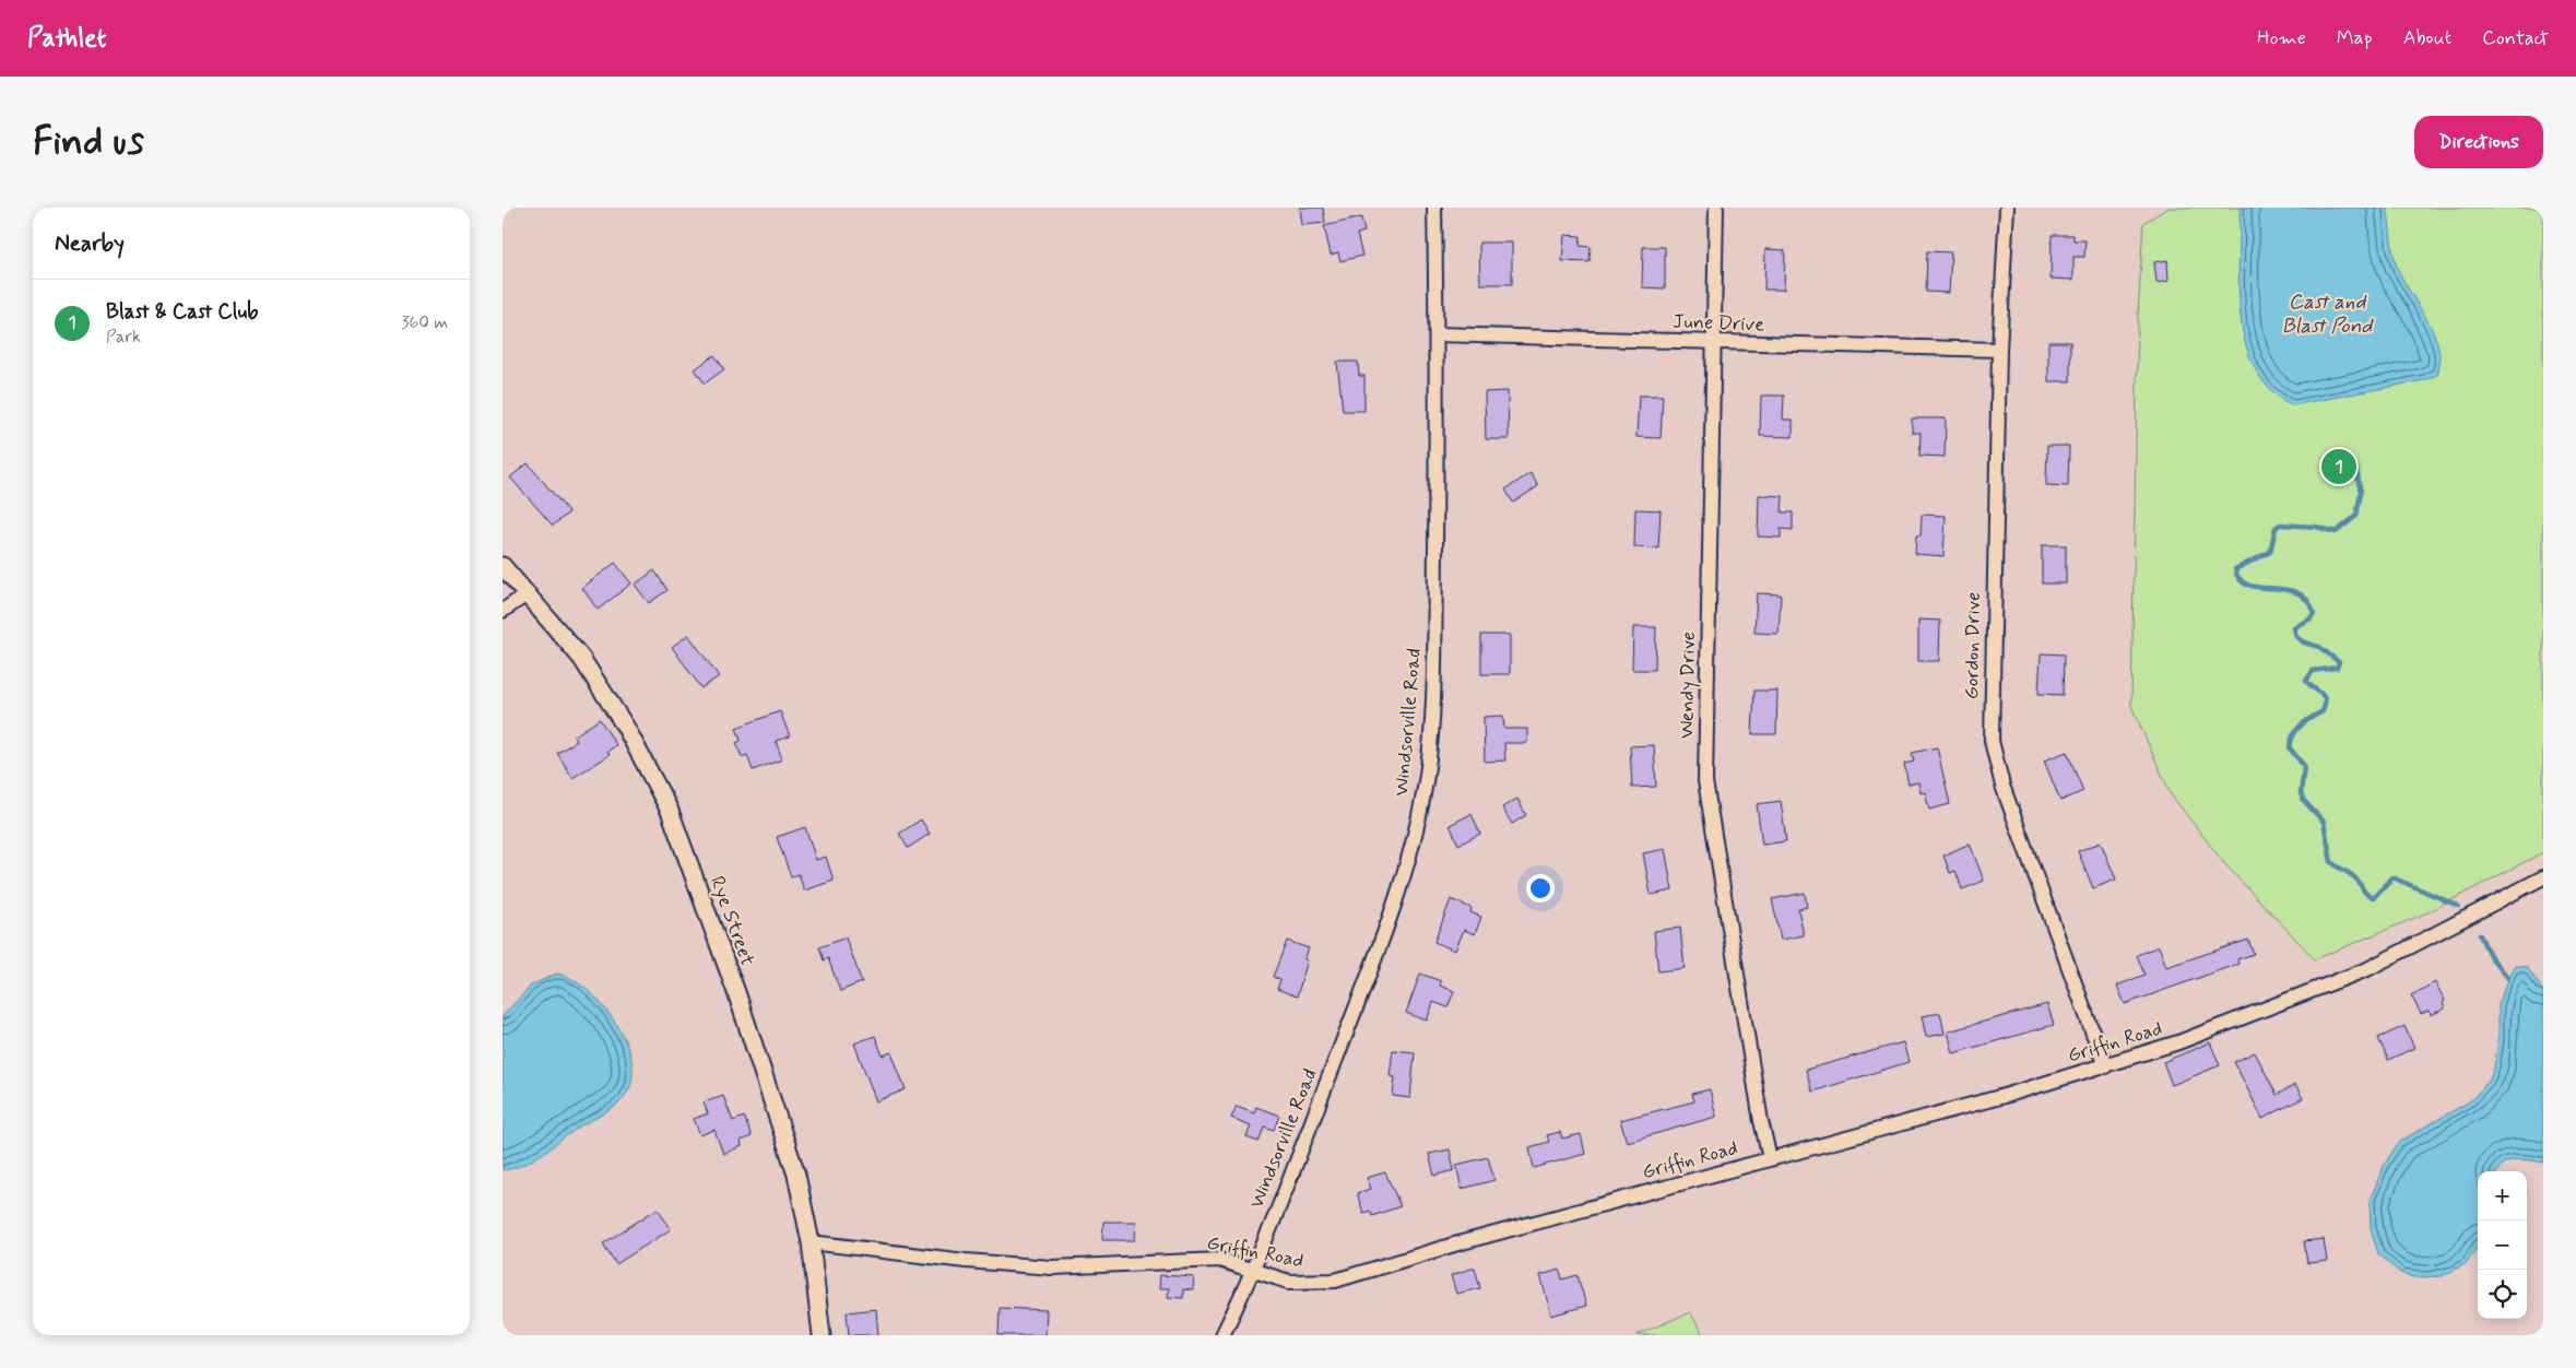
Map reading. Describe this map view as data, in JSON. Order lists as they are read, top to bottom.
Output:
{
  "streets": {
    "street": [
      "June Drive",
      "Gordon Drive",
      "Wendy Drive",
      "Windsorville Road",
      "Rye Street",
      "Griffin Road"
    ]
  },
  "crossings": [
    ["June Drive", "Gordon Drive"],
    ["June Drive", "Wendy Drive"],
    ["June Drive", "Windsorville Road"],
    ["Gordon Drive", "Griffin Road"],
    ["Wendy Drive", "Griffin Road"],
    ["Windsorville Road", "Griffin Road"],
    ["Rye Street", "Griffin Road"]
  ],
  "water": ["Cast and Blast Pond"],
  "page": {
    "header": "Pathlet",
    "nav": [
      "Home",
      "Map",
      "About",
      "Contact"
    ],
    "buttons": "Directions",
    "title": "Find us",
    "heading": "Nearby",
    "list": [
      {
        "mark": "1",
        "name": "Blast & Cast Club",
        "note": "Park",
        "value": "360 m"
      }
    ],
    "pins": "1",
    "map_buttons": ["+", "−"]
  }
}
